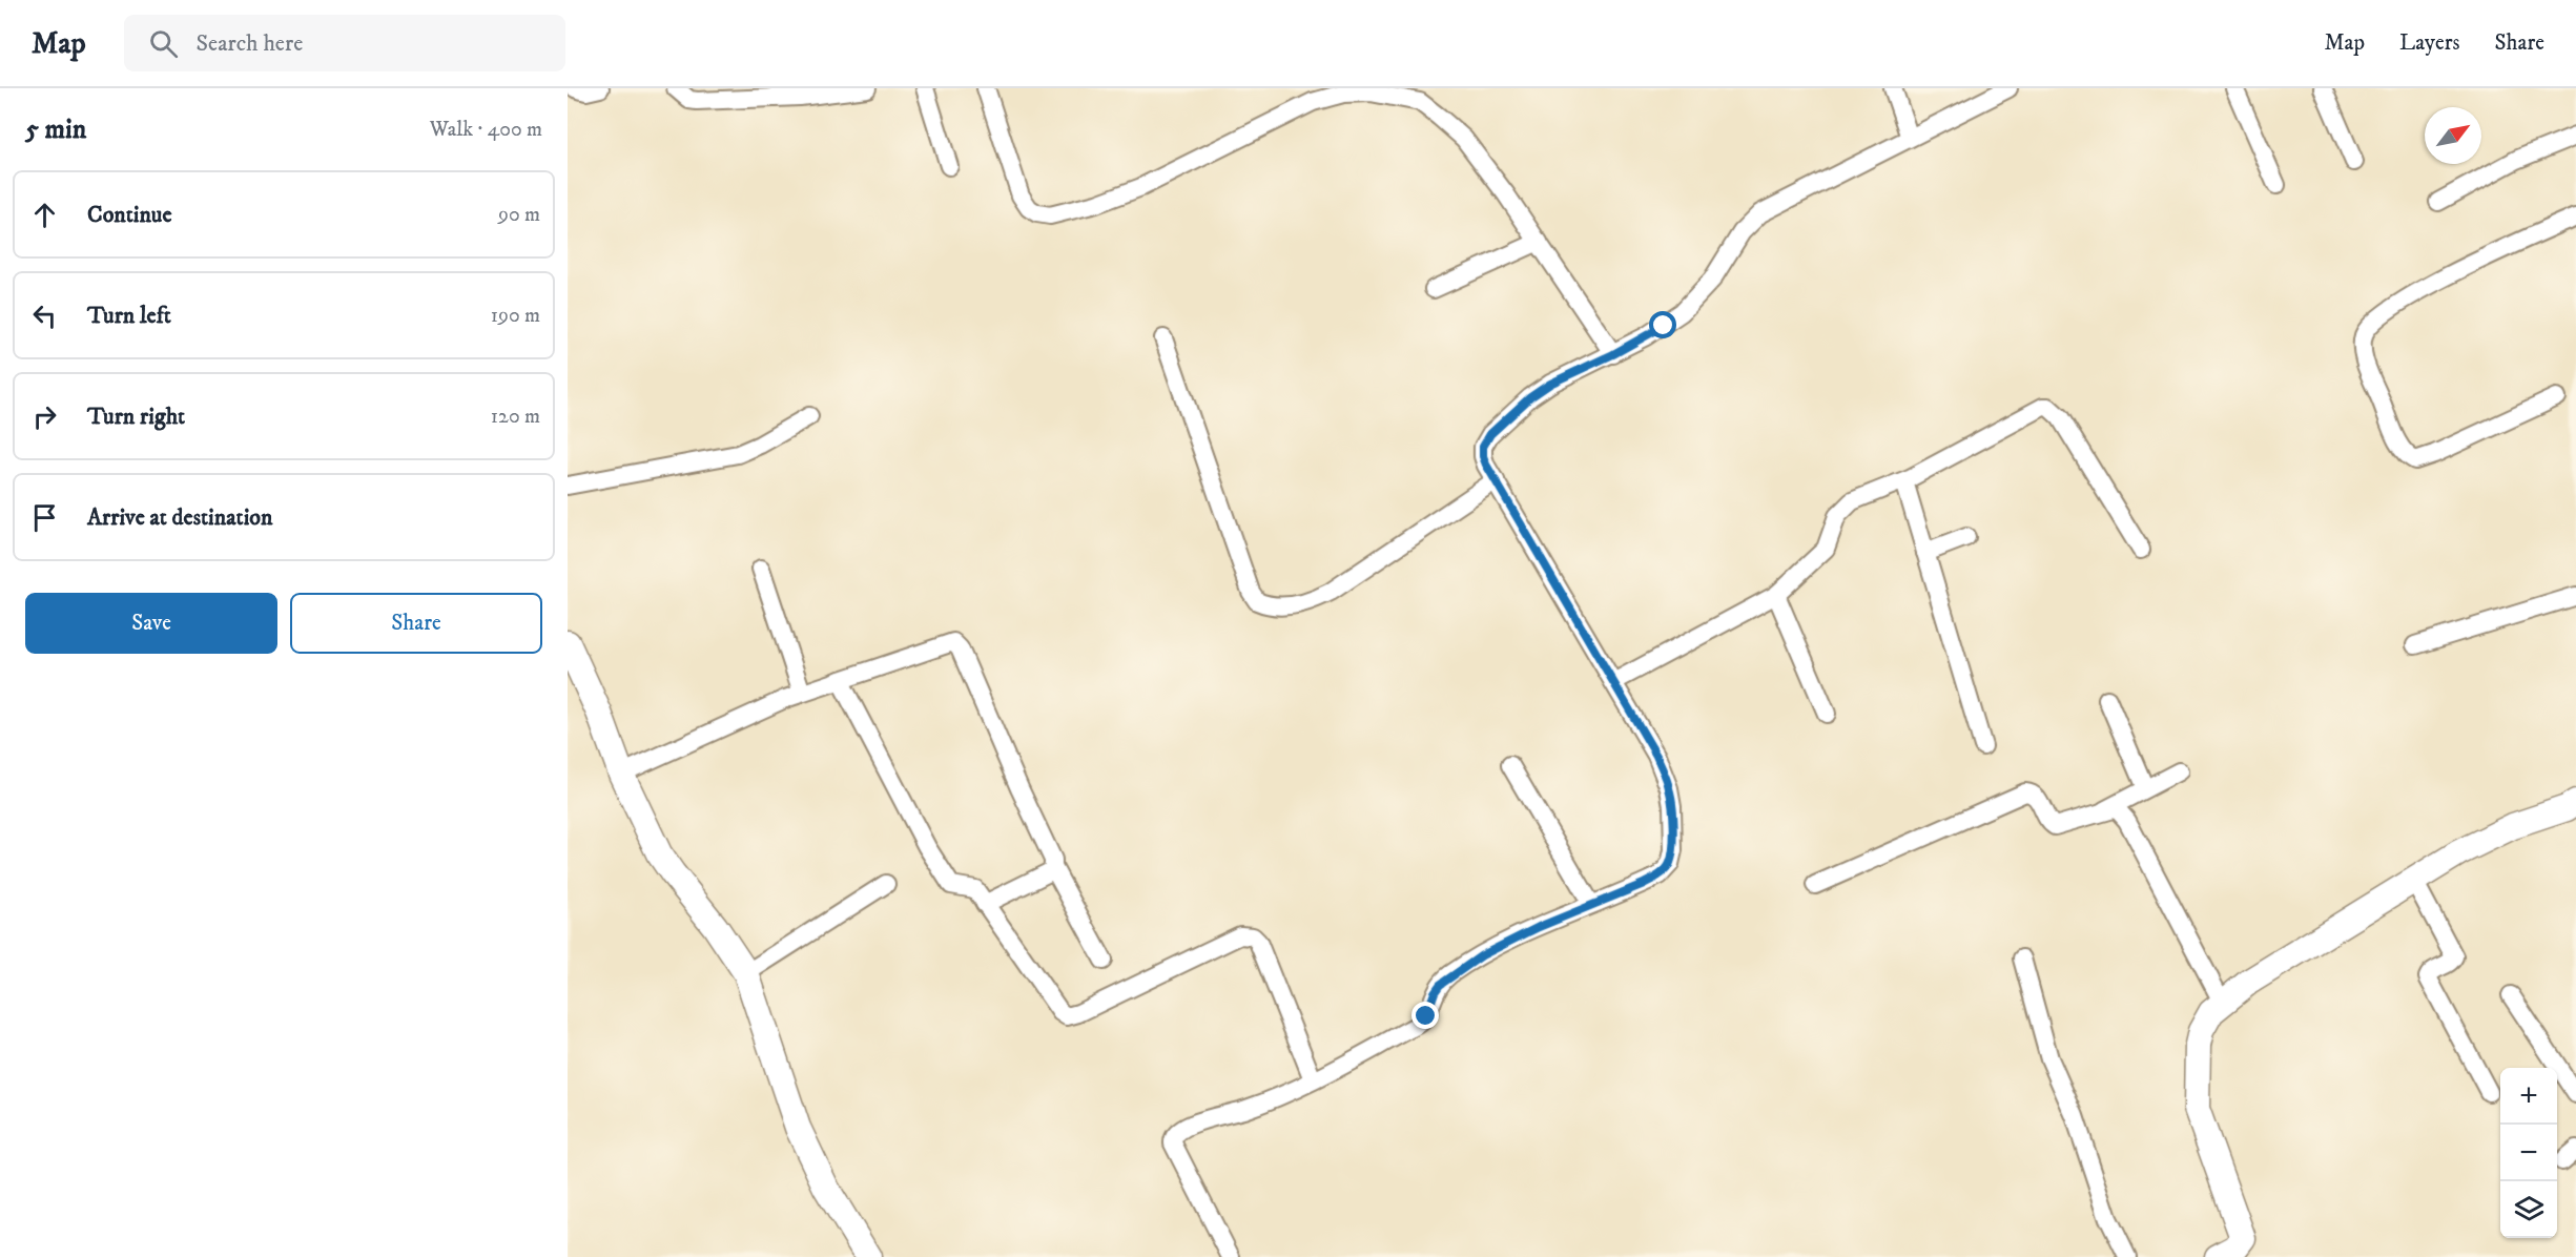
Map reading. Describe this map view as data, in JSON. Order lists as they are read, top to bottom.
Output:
{
  "north": "top right",
  "page": {
    "header": "Map",
    "search": "Search here",
    "nav": ["Map", "Layers", "Share"],
    "heading": ["5 min", "Walk · 400 m"],
    "list": [
      ["Continue", "90 m"],
      ["Turn left", "190 m"],
      ["Turn right", "120 m"],
      "Arrive at destination"
    ],
    "buttons": ["Save", "Share"],
    "map_buttons": ["+", "−"]
  }
}
